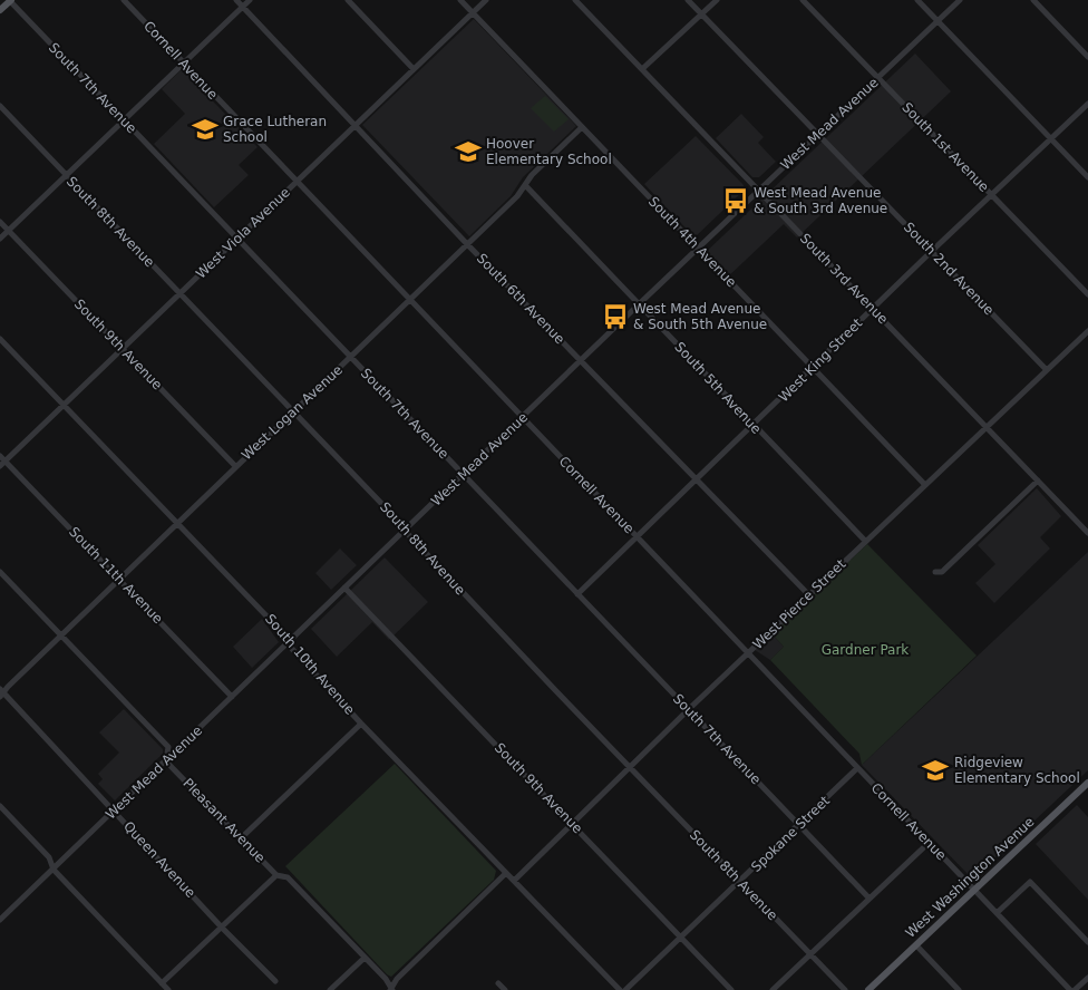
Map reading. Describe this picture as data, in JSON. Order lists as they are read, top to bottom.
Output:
{
  "streets": {
    "main road": ["West Washington Avenue"],
    "street": [
      "Cornell Avenue",
      "South 7th Avenue",
      "West Mead Avenue",
      "South 1st Avenue",
      "South 8th Avenue",
      "West Viola Avenue",
      "South 4th Avenue",
      "South 2nd Avenue",
      "South 3rd Avenue",
      "South 6th Avenue",
      "South 9th Avenue",
      "West King Street",
      "South 5th Avenue",
      "West Logan Avenue",
      "South 11th Avenue",
      "West Pierce Street",
      "South 10th Avenue",
      "Pleasant Avenue",
      "Spokane Street",
      "Queen Avenue"
    ]
  },
  "crossings": [
    ["Cornell Avenue", "West Mead Avenue"],
    ["Cornell Avenue", "West Viola Avenue"],
    ["Cornell Avenue", "West King Street"],
    ["Cornell Avenue", "West Logan Avenue"],
    ["Cornell Avenue", "West Pierce Street"],
    ["Cornell Avenue", "Spokane Street"],
    ["Cornell Avenue", "West Washington Avenue"],
    ["South 7th Avenue", "West Mead Avenue"],
    ["South 7th Avenue", "West Viola Avenue"],
    ["South 7th Avenue", "West King Street"],
    ["South 7th Avenue", "West Logan Avenue"],
    ["South 7th Avenue", "West Pierce Street"],
    ["South 7th Avenue", "Spokane Street"],
    ["West Mead Avenue", "South 1st Avenue"],
    ["West Mead Avenue", "South 8th Avenue"],
    ["West Mead Avenue", "South 4th Avenue"],
    ["West Mead Avenue", "South 2nd Avenue"],
    ["West Mead Avenue", "South 3rd Avenue"],
    ["West Mead Avenue", "South 6th Avenue"],
    ["West Mead Avenue", "South 9th Avenue"],
    ["West Mead Avenue", "South 5th Avenue"],
    ["West Mead Avenue", "South 11th Avenue"],
    ["West Mead Avenue", "South 10th Avenue"],
    ["West Mead Avenue", "Pleasant Avenue"],
    ["West Mead Avenue", "Queen Avenue"],
    ["South 1st Avenue", "West King Street"],
    ["South 8th Avenue", "West Viola Avenue"],
    ["South 8th Avenue", "West Logan Avenue"],
    ["South 8th Avenue", "West Pierce Street"],
    ["South 8th Avenue", "Spokane Street"],
    ["West Viola Avenue", "South 4th Avenue"],
    ["West Viola Avenue", "South 6th Avenue"],
    ["West Viola Avenue", "South 9th Avenue"],
    ["West Viola Avenue", "South 11th Avenue"],
    ["West Viola Avenue", "South 10th Avenue"],
    ["South 4th Avenue", "West King Street"],
    ["South 4th Avenue", "West Logan Avenue"],
    ["South 4th Avenue", "West Pierce Street"],
    ["South 2nd Avenue", "West King Street"],
    ["South 2nd Avenue", "West Pierce Street"],
    ["South 3rd Avenue", "West King Street"],
    ["South 3rd Avenue", "West Pierce Street"],
    ["South 6th Avenue", "West King Street"],
    ["South 6th Avenue", "West Logan Avenue"],
    ["South 6th Avenue", "West Pierce Street"],
    ["South 9th Avenue", "West Logan Avenue"],
    ["South 9th Avenue", "West Pierce Street"],
    ["South 9th Avenue", "Spokane Street"],
    ["West King Street", "South 5th Avenue"],
    ["South 5th Avenue", "West Logan Avenue"],
    ["South 5th Avenue", "West Pierce Street"],
    ["West Logan Avenue", "South 11th Avenue"],
    ["West Logan Avenue", "South 10th Avenue"],
    ["West Logan Avenue", "Pleasant Avenue"],
    ["West Logan Avenue", "Queen Avenue"],
    ["West Pierce Street", "South 10th Avenue"]
  ],
  "parks": ["Gardner Park"],
  "places": {
    "school or university": ["Grace Lutheran School", "Hoover Elementary School", "Ridgeview Elementary School"],
    "bus stop": ["West Mead Avenue & South 3rd Avenue", "West Mead Avenue & South 5th Avenue"]
  }
}
